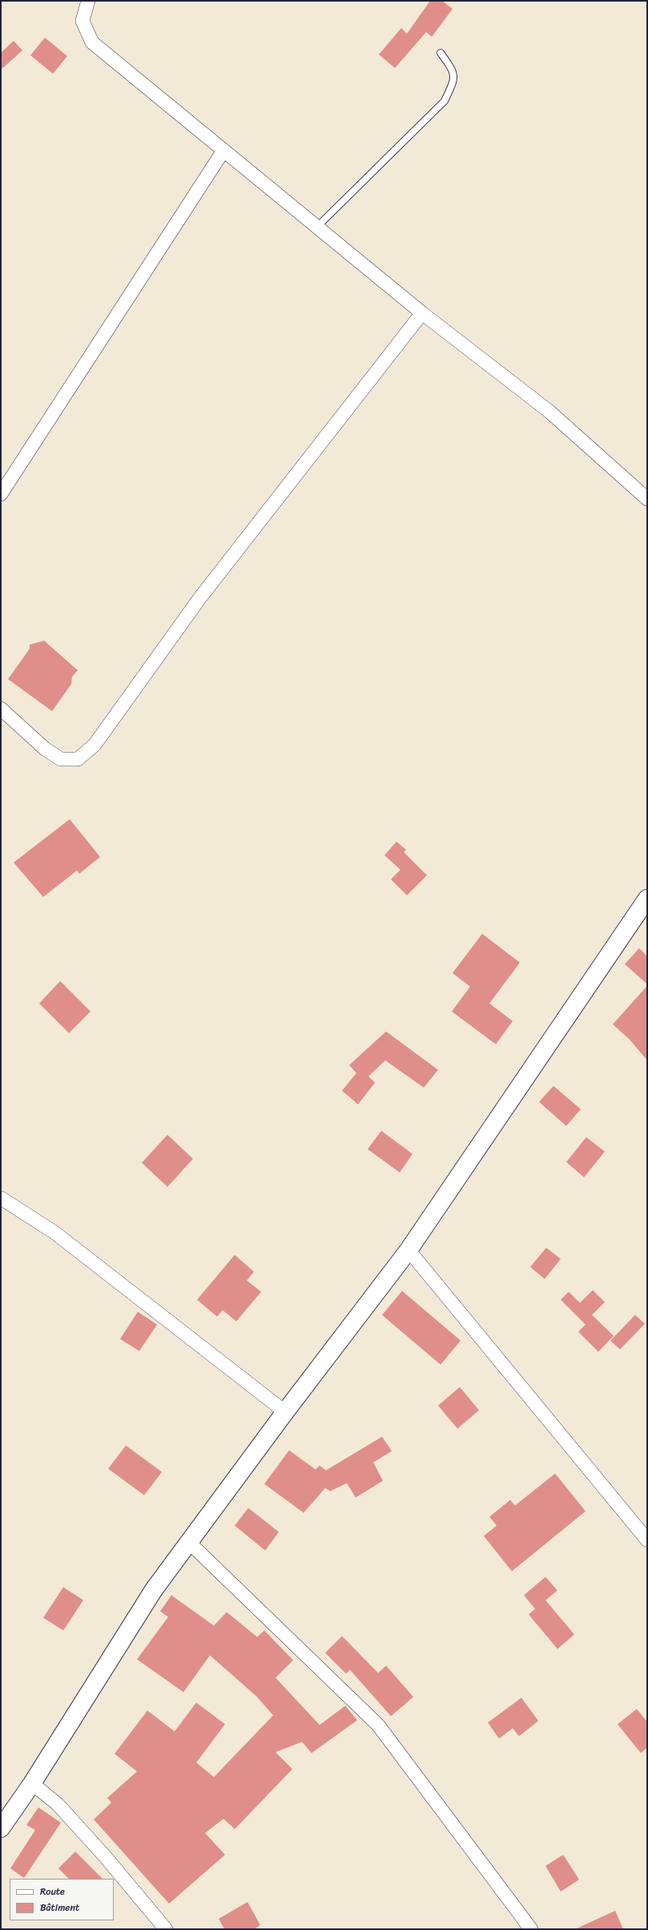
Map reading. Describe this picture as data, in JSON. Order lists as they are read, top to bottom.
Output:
{
  "legend": ["Route", "Bâtiment"]
}
